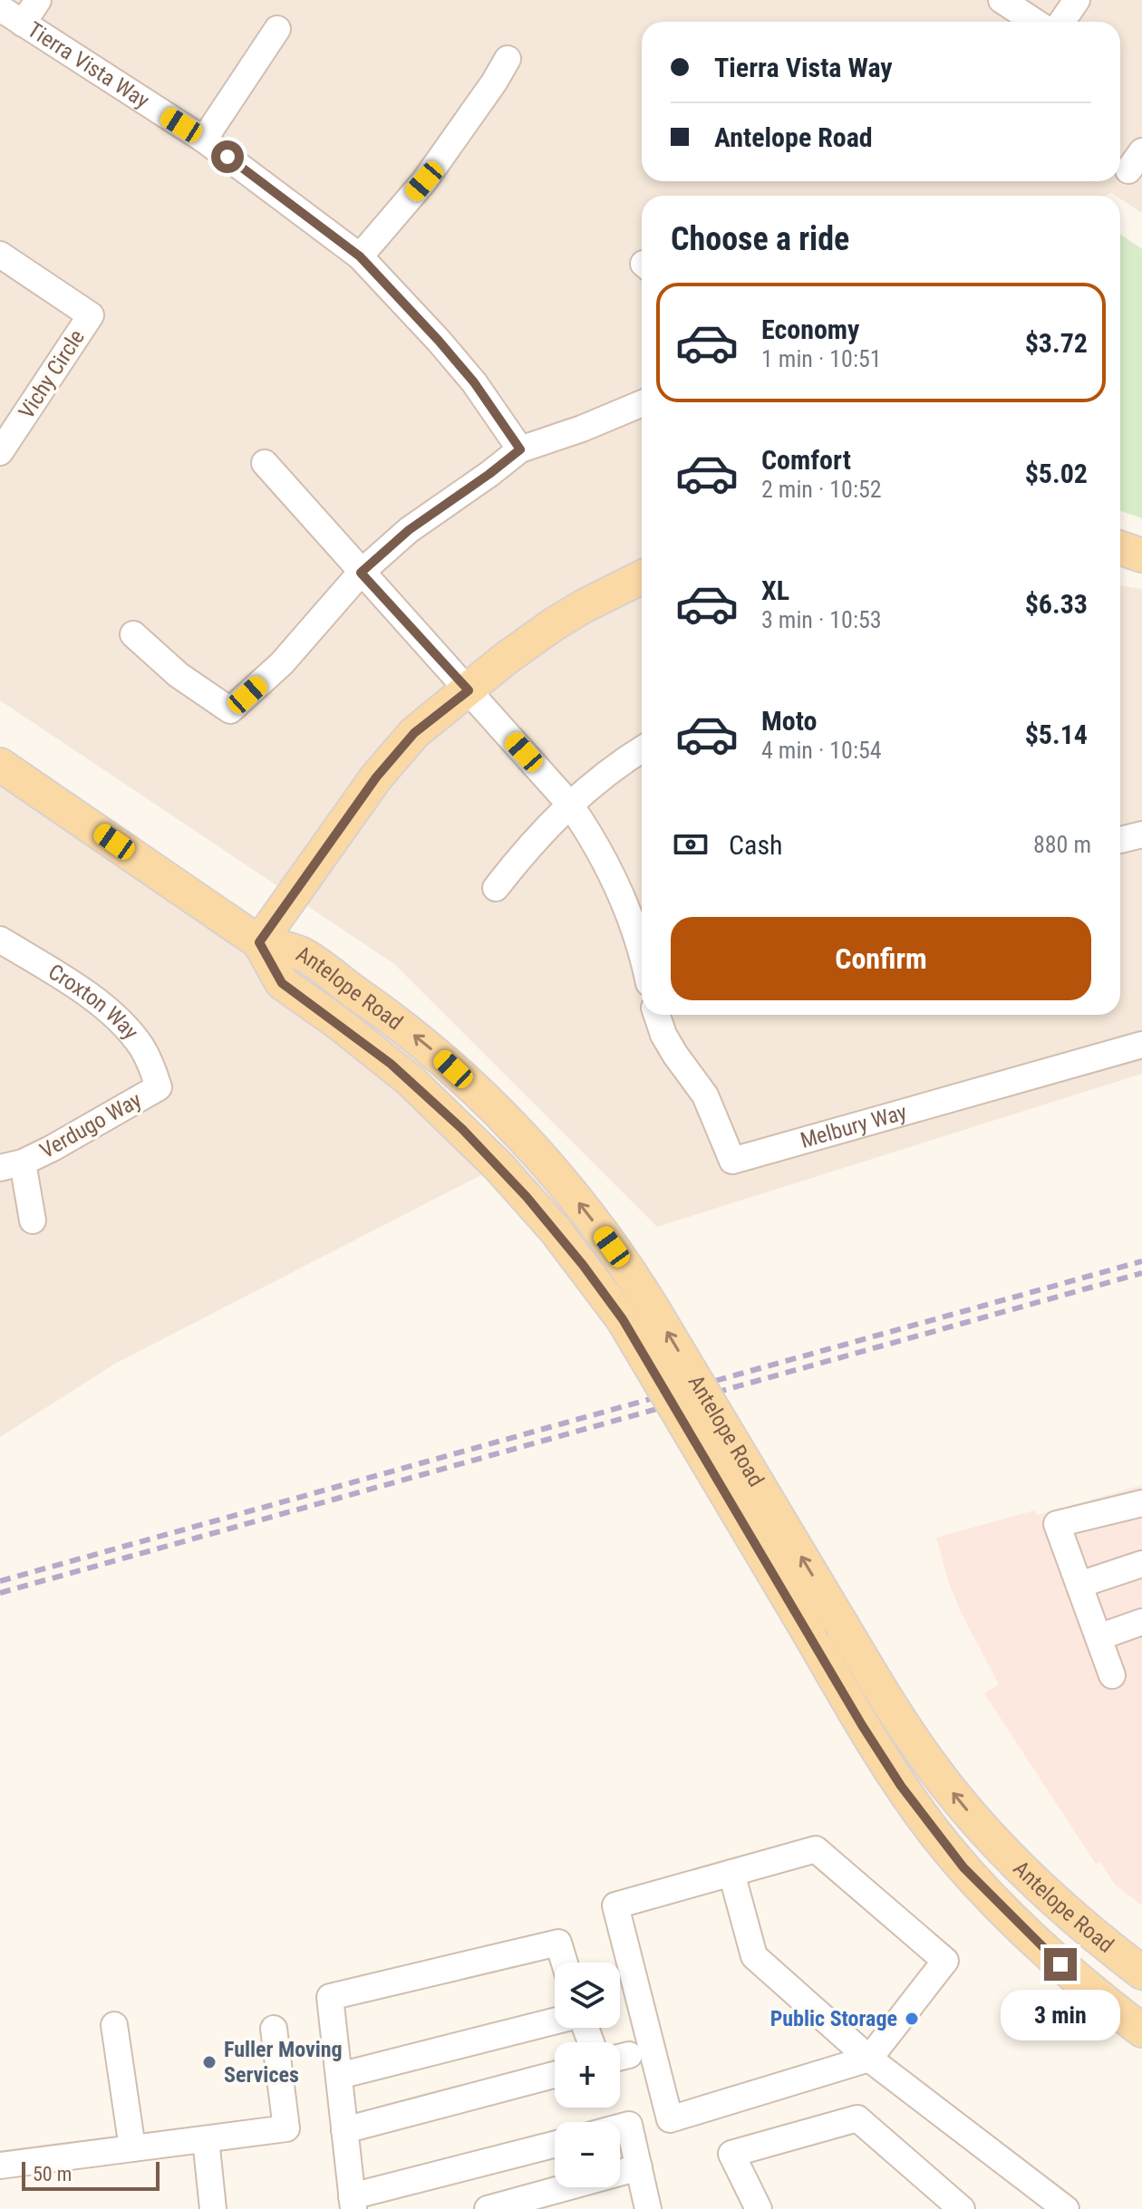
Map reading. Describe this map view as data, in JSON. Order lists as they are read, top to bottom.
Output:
{
  "streets": {
    "main road": ["Antelope Road"],
    "street": [
      "Tierra Vista Way",
      "Vichy Circle",
      "Croxton Way",
      "Verdugo Way",
      "Melbury Way"
    ]
  },
  "crossings": [
    ["Croxton Way", "Verdugo Way"]
  ],
  "places": ["Public Storage", "Fuller Moving Services"],
  "scale_bar": "50 m",
  "page": {
    "banner": ["Tierra Vista Way", "Antelope Road"],
    "heading": "Choose a ride",
    "list": [
      {
        "name": "Economy",
        "note": "1 min · 10:51",
        "value": "$3.72"
      },
      {
        "name": "Comfort",
        "note": "2 min · 10:52",
        "value": "$5.02"
      },
      {
        "name": "XL",
        "note": "3 min · 10:53",
        "value": "$6.33"
      },
      {
        "name": "Moto",
        "note": "4 min · 10:54",
        "value": "$5.14"
      }
    ],
    "pay": ["Cash", "880 m"],
    "buttons": "Confirm",
    "map_buttons": ["+", "−"],
    "bubble": "3 min",
    "scale": "50 m"
  }
}
